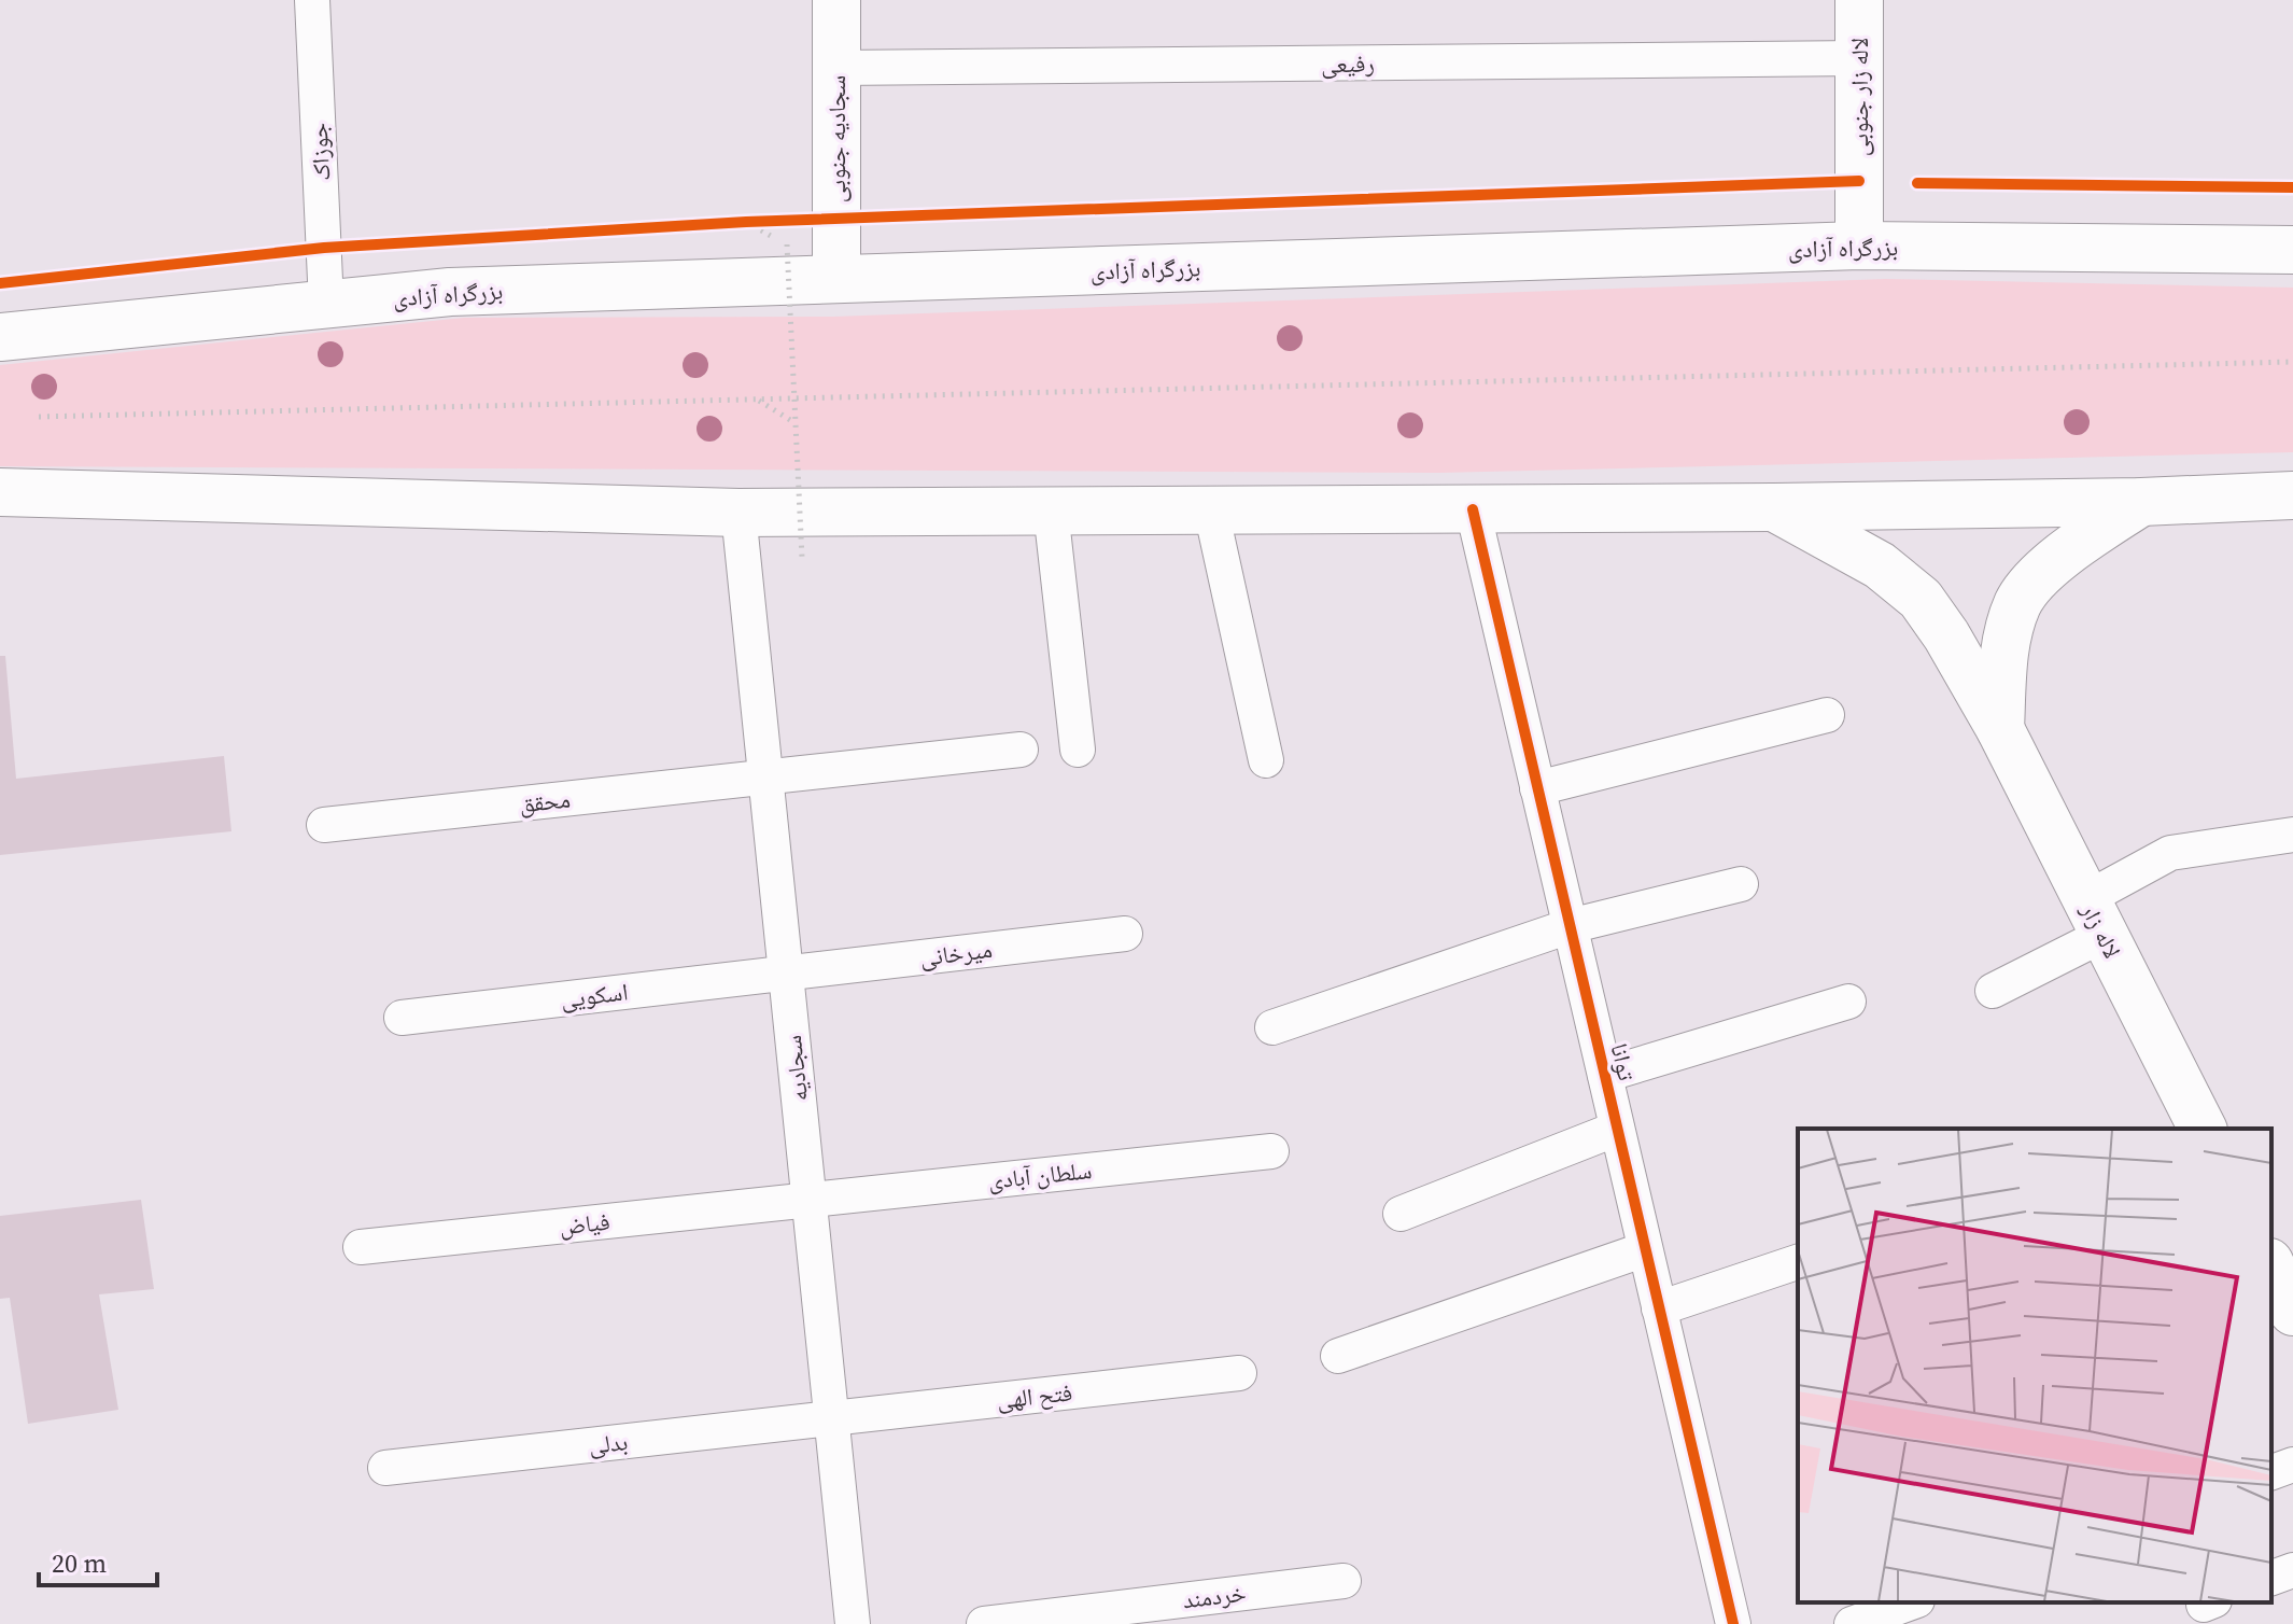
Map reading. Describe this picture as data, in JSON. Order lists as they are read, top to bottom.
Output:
{
  "streets": {
    "main road": [
      "لاله زار جنوبی",
      "سجادیه جنوبی",
      "بزرگراه آزادی",
      "لاله زار"
    ],
    "street": [
      "رفیعی",
      "جوزاک",
      "محقق",
      "میرخانی",
      "اسکویی",
      "توانا",
      "سجادیه",
      "سلطان آبادی",
      "فیاض",
      "فتح الهی",
      "بدلی",
      "خردمند"
    ]
  },
  "crossings": [
    ["رفیعی", "لاله زار جنوبی"],
    ["رفیعی", "سجادیه جنوبی"],
    ["لاله زار جنوبی", "بزرگراه آزادی"],
    ["سجادیه جنوبی", "بزرگراه آزادی"],
    ["جوزاک", "بزرگراه آزادی"],
    ["محقق", "سجادیه"],
    ["میرخانی", "اسکویی"],
    ["میرخانی", "سجادیه"],
    ["اسکویی", "سجادیه"],
    ["سجادیه", "سلطان آبادی"],
    ["سجادیه", "فیاض"],
    ["سجادیه", "فتح الهی"],
    ["سجادیه", "بدلی"],
    ["سلطان آبادی", "فیاض"],
    ["فتح الهی", "بدلی"]
  ],
  "scale_bar": "20 m"
}
